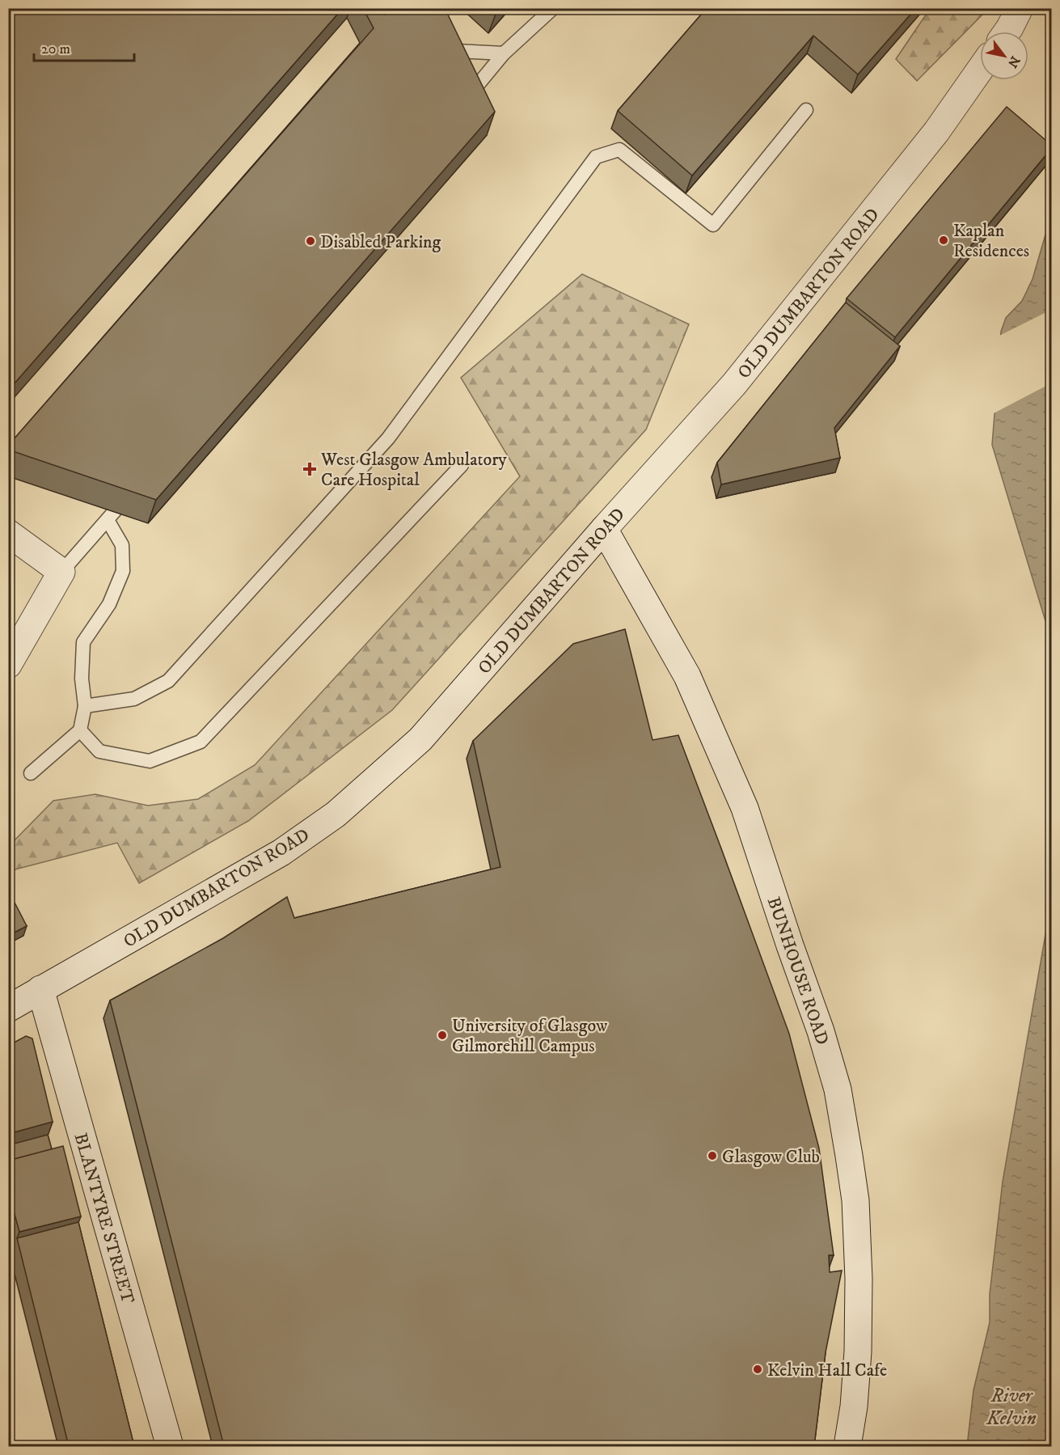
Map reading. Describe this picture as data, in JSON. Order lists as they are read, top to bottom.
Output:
{
  "streets": {
    "street": ["OLD DUMBARTON ROAD", "BUNHOUSE ROAD", "BLANTYRE STREET"]
  },
  "crossings": [
    ["OLD DUMBARTON ROAD", "BUNHOUSE ROAD"],
    ["OLD DUMBARTON ROAD", "BLANTYRE STREET"]
  ],
  "water": ["River Kelvin"],
  "places": {
    "other": [
      "Kaplan Residences",
      "Disabled Parking",
      "University of Glasgow Gilmorehill Campus",
      "Glasgow Club",
      "Kelvin Hall Cafe"
    ],
    "health": ["West Glasgow Ambulatory Care Hospital"]
  },
  "scale_bar": "20 m",
  "north": "bottom right"
}
